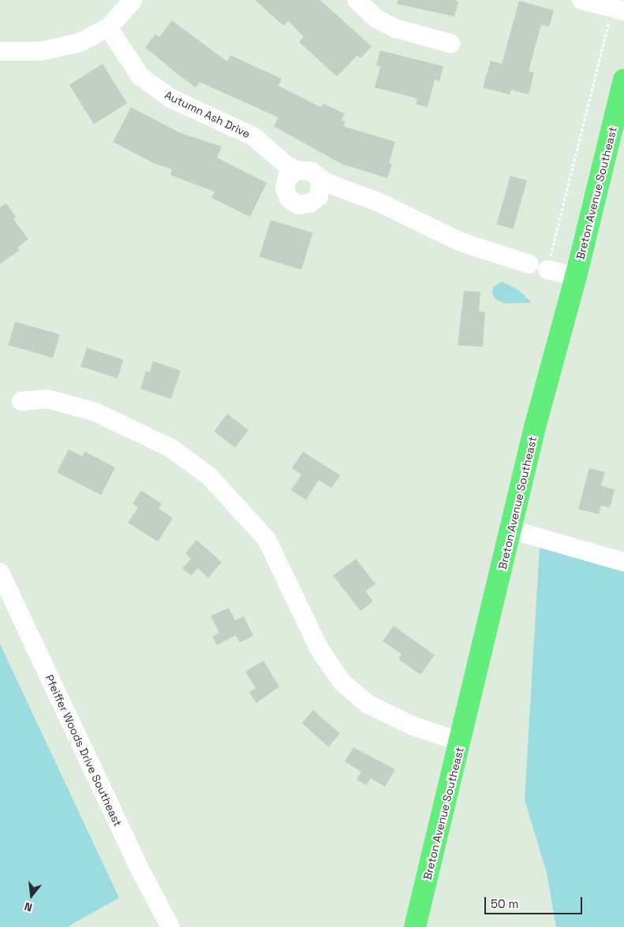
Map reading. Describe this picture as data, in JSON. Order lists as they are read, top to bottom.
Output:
{
  "streets": {
    "main road": ["Breton Avenue Southeast"],
    "street": ["Autumn Ash Drive", "Pfeiffer Woods Drive Southeast"]
  },
  "scale_bar": "50 m",
  "north": "bottom"
}
